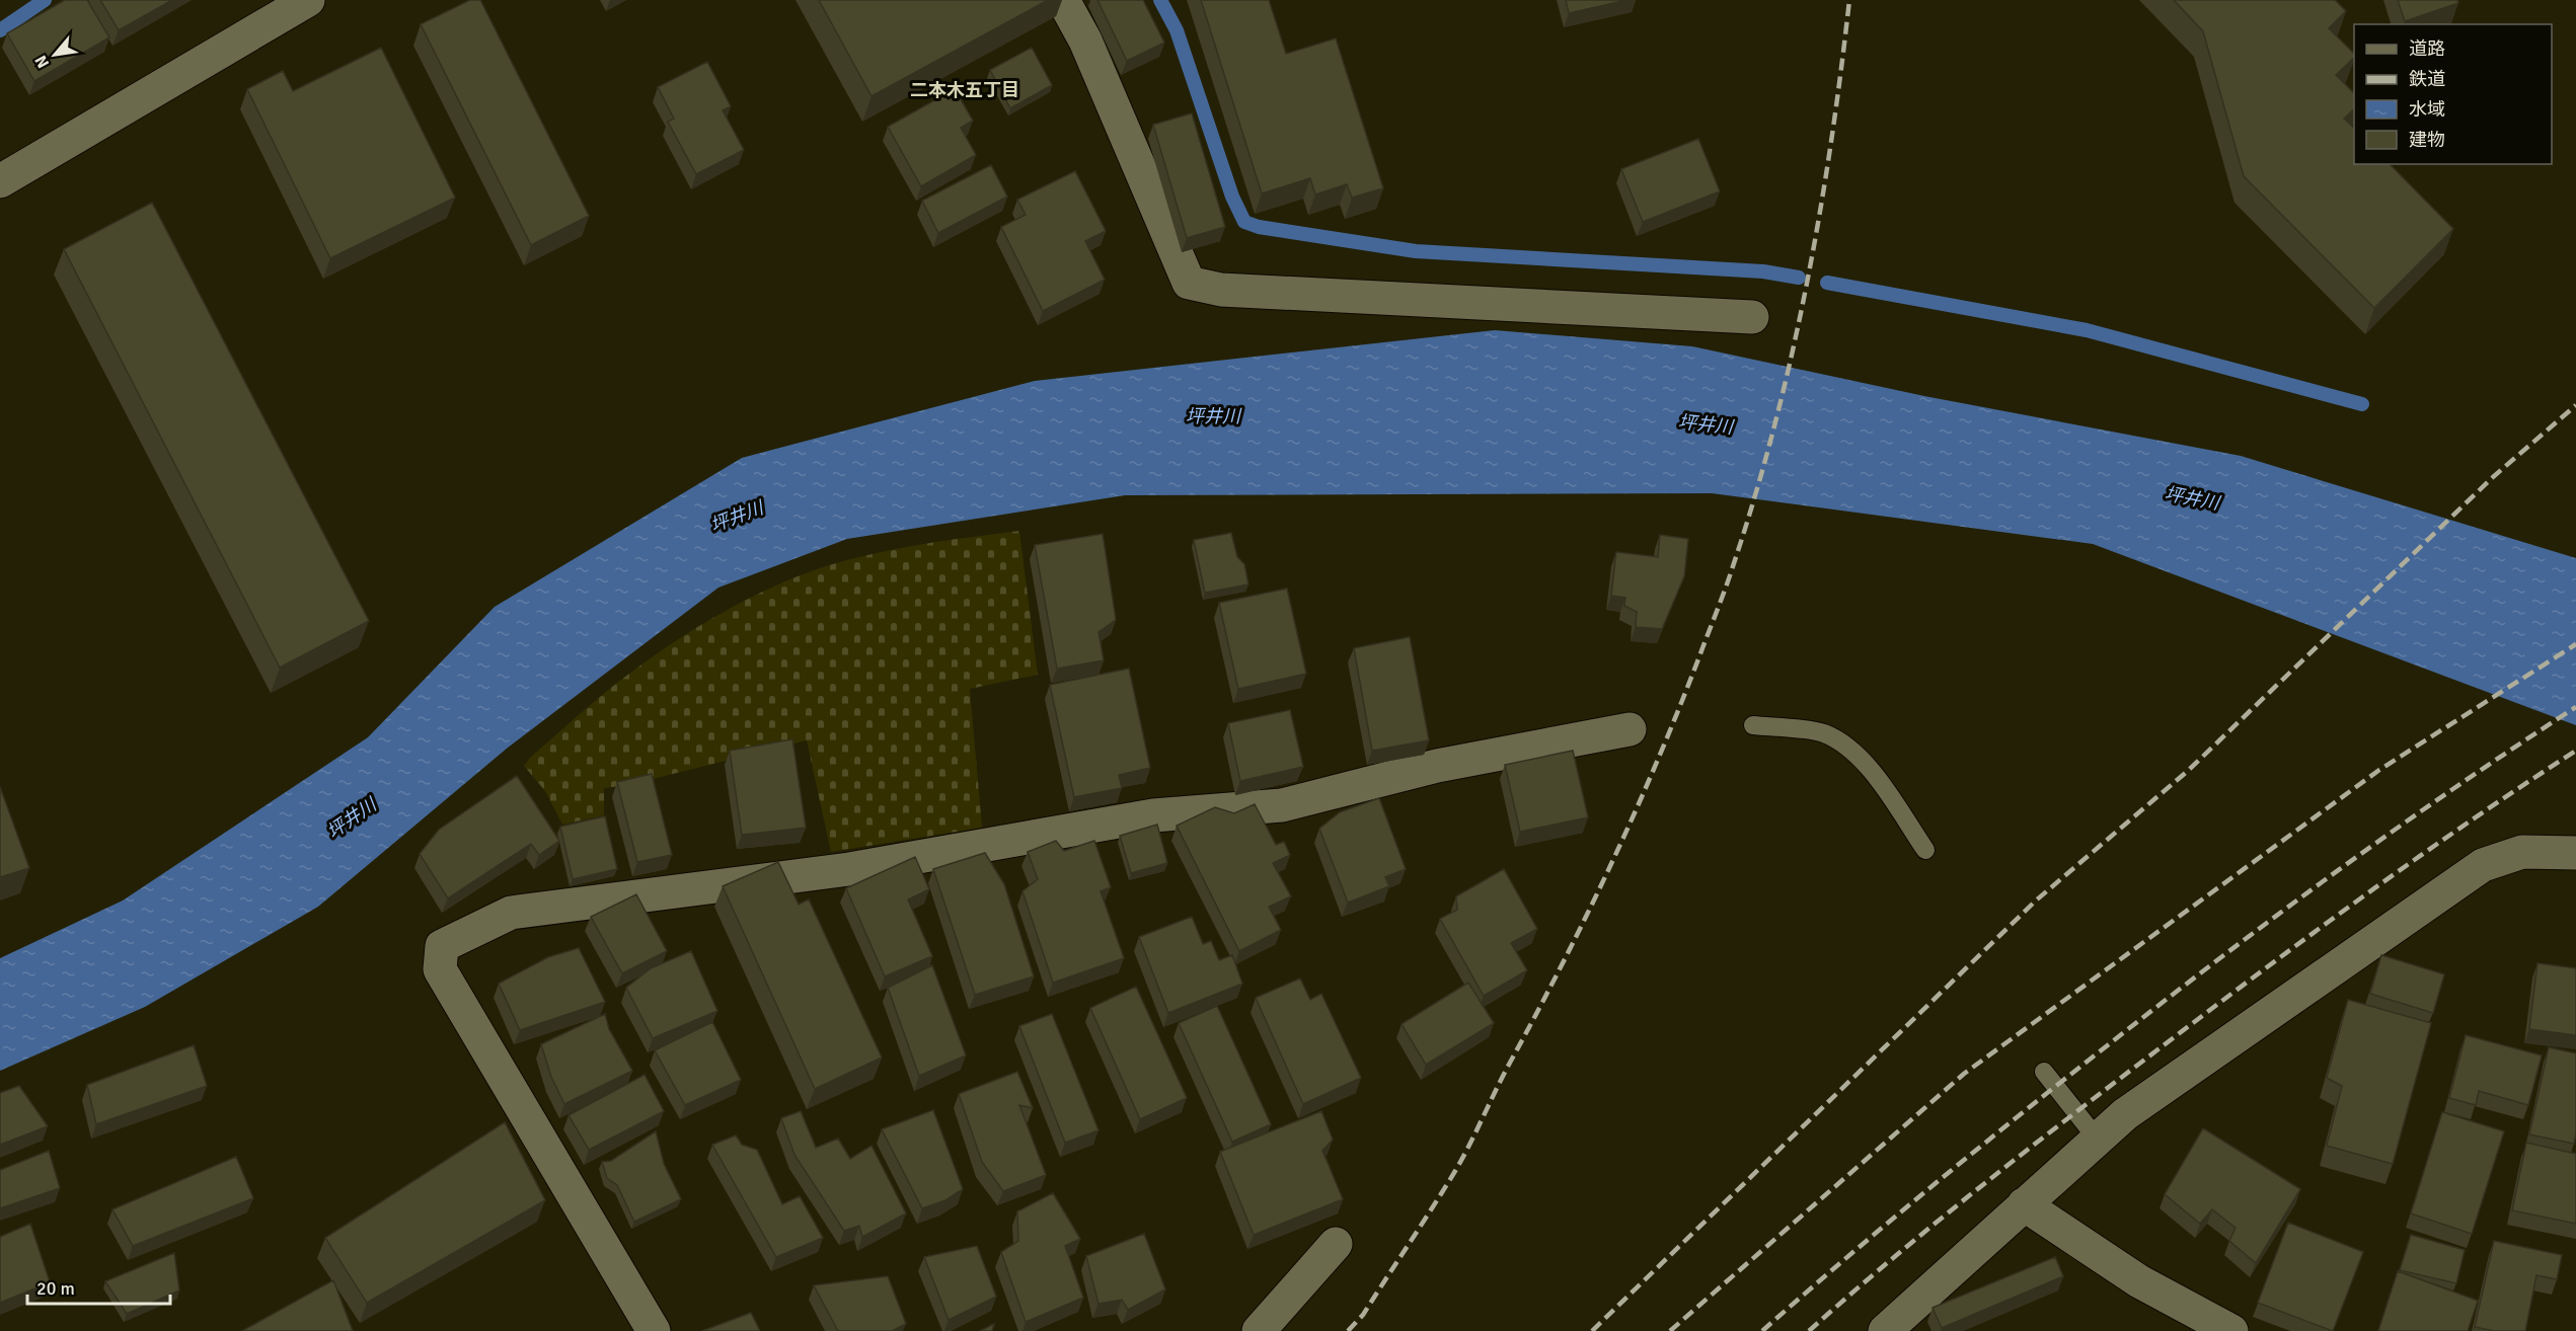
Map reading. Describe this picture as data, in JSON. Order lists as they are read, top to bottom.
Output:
{
  "districts": ["二本木五丁目"],
  "water": ["坪井川"],
  "legend": [
    "道路",
    "鉄道",
    "水域",
    "建物"
  ],
  "scale_bar": "20 m",
  "north": "bottom left"
}
